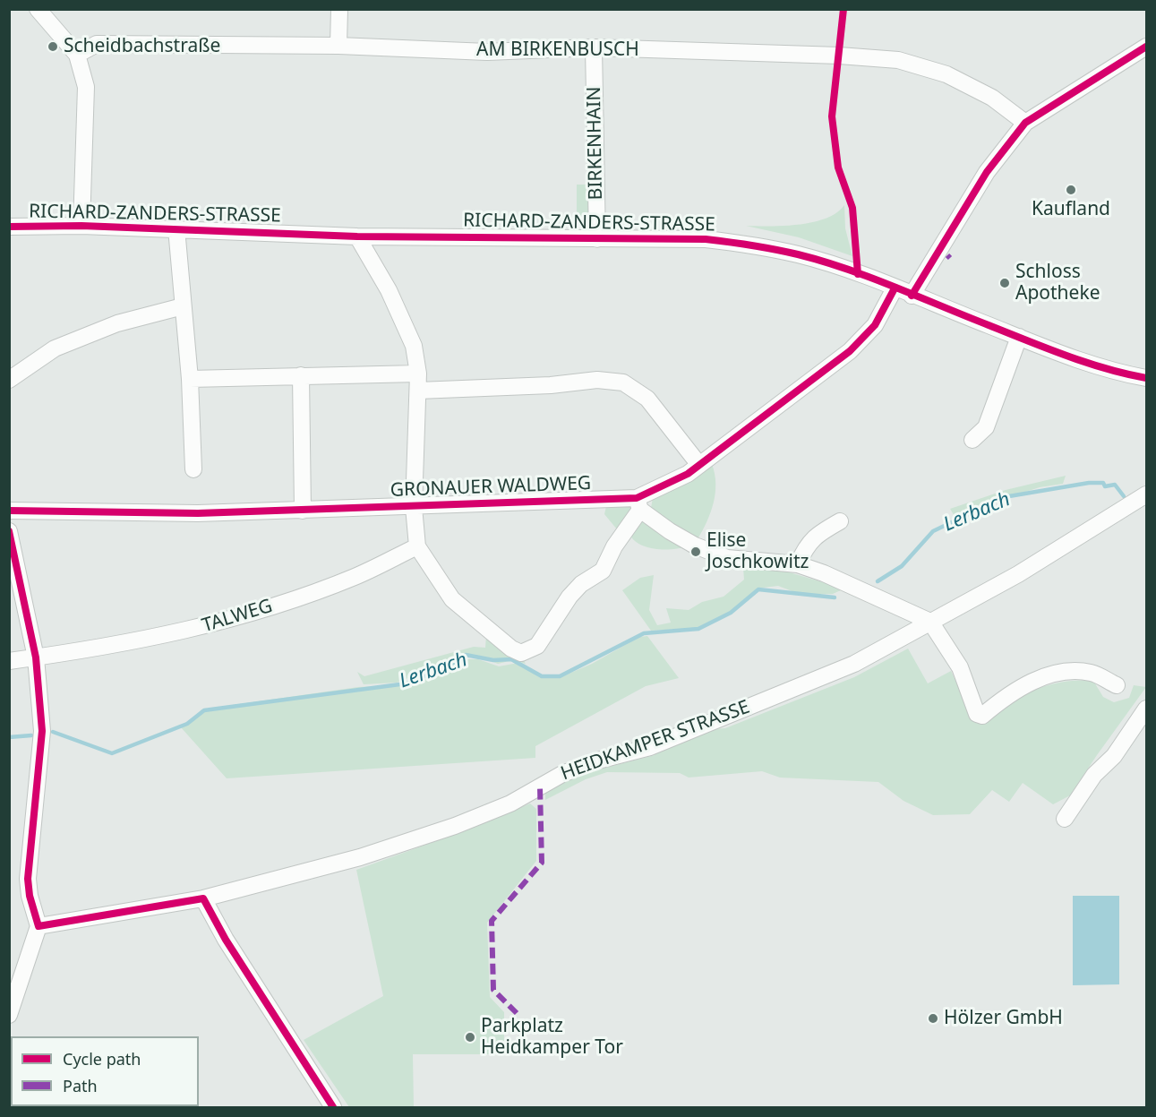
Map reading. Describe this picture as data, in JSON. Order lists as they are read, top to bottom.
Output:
{
  "streets": {
    "street": [
      "AM BIRKENBUSCH",
      "BIRKENHAIN",
      "RICHARD-ZANDERS-STRASSE",
      "GRONAUER WALDWEG",
      "TALWEG",
      "HEIDKAMPER STRASSE"
    ]
  },
  "crossings": [
    ["AM BIRKENBUSCH", "BIRKENHAIN"],
    ["BIRKENHAIN", "RICHARD-ZANDERS-STRASSE"],
    ["RICHARD-ZANDERS-STRASSE", "GRONAUER WALDWEG"]
  ],
  "water": ["Lerbach"],
  "places": [
    "Scheidbachstraße",
    "Kaufland",
    "Schloss Apotheke",
    "Elise Joschkowitz",
    "Hölzer GmbH",
    "Parkplatz Heidkamper Tor"
  ],
  "legend": ["Cycle path", "Path"]
}
